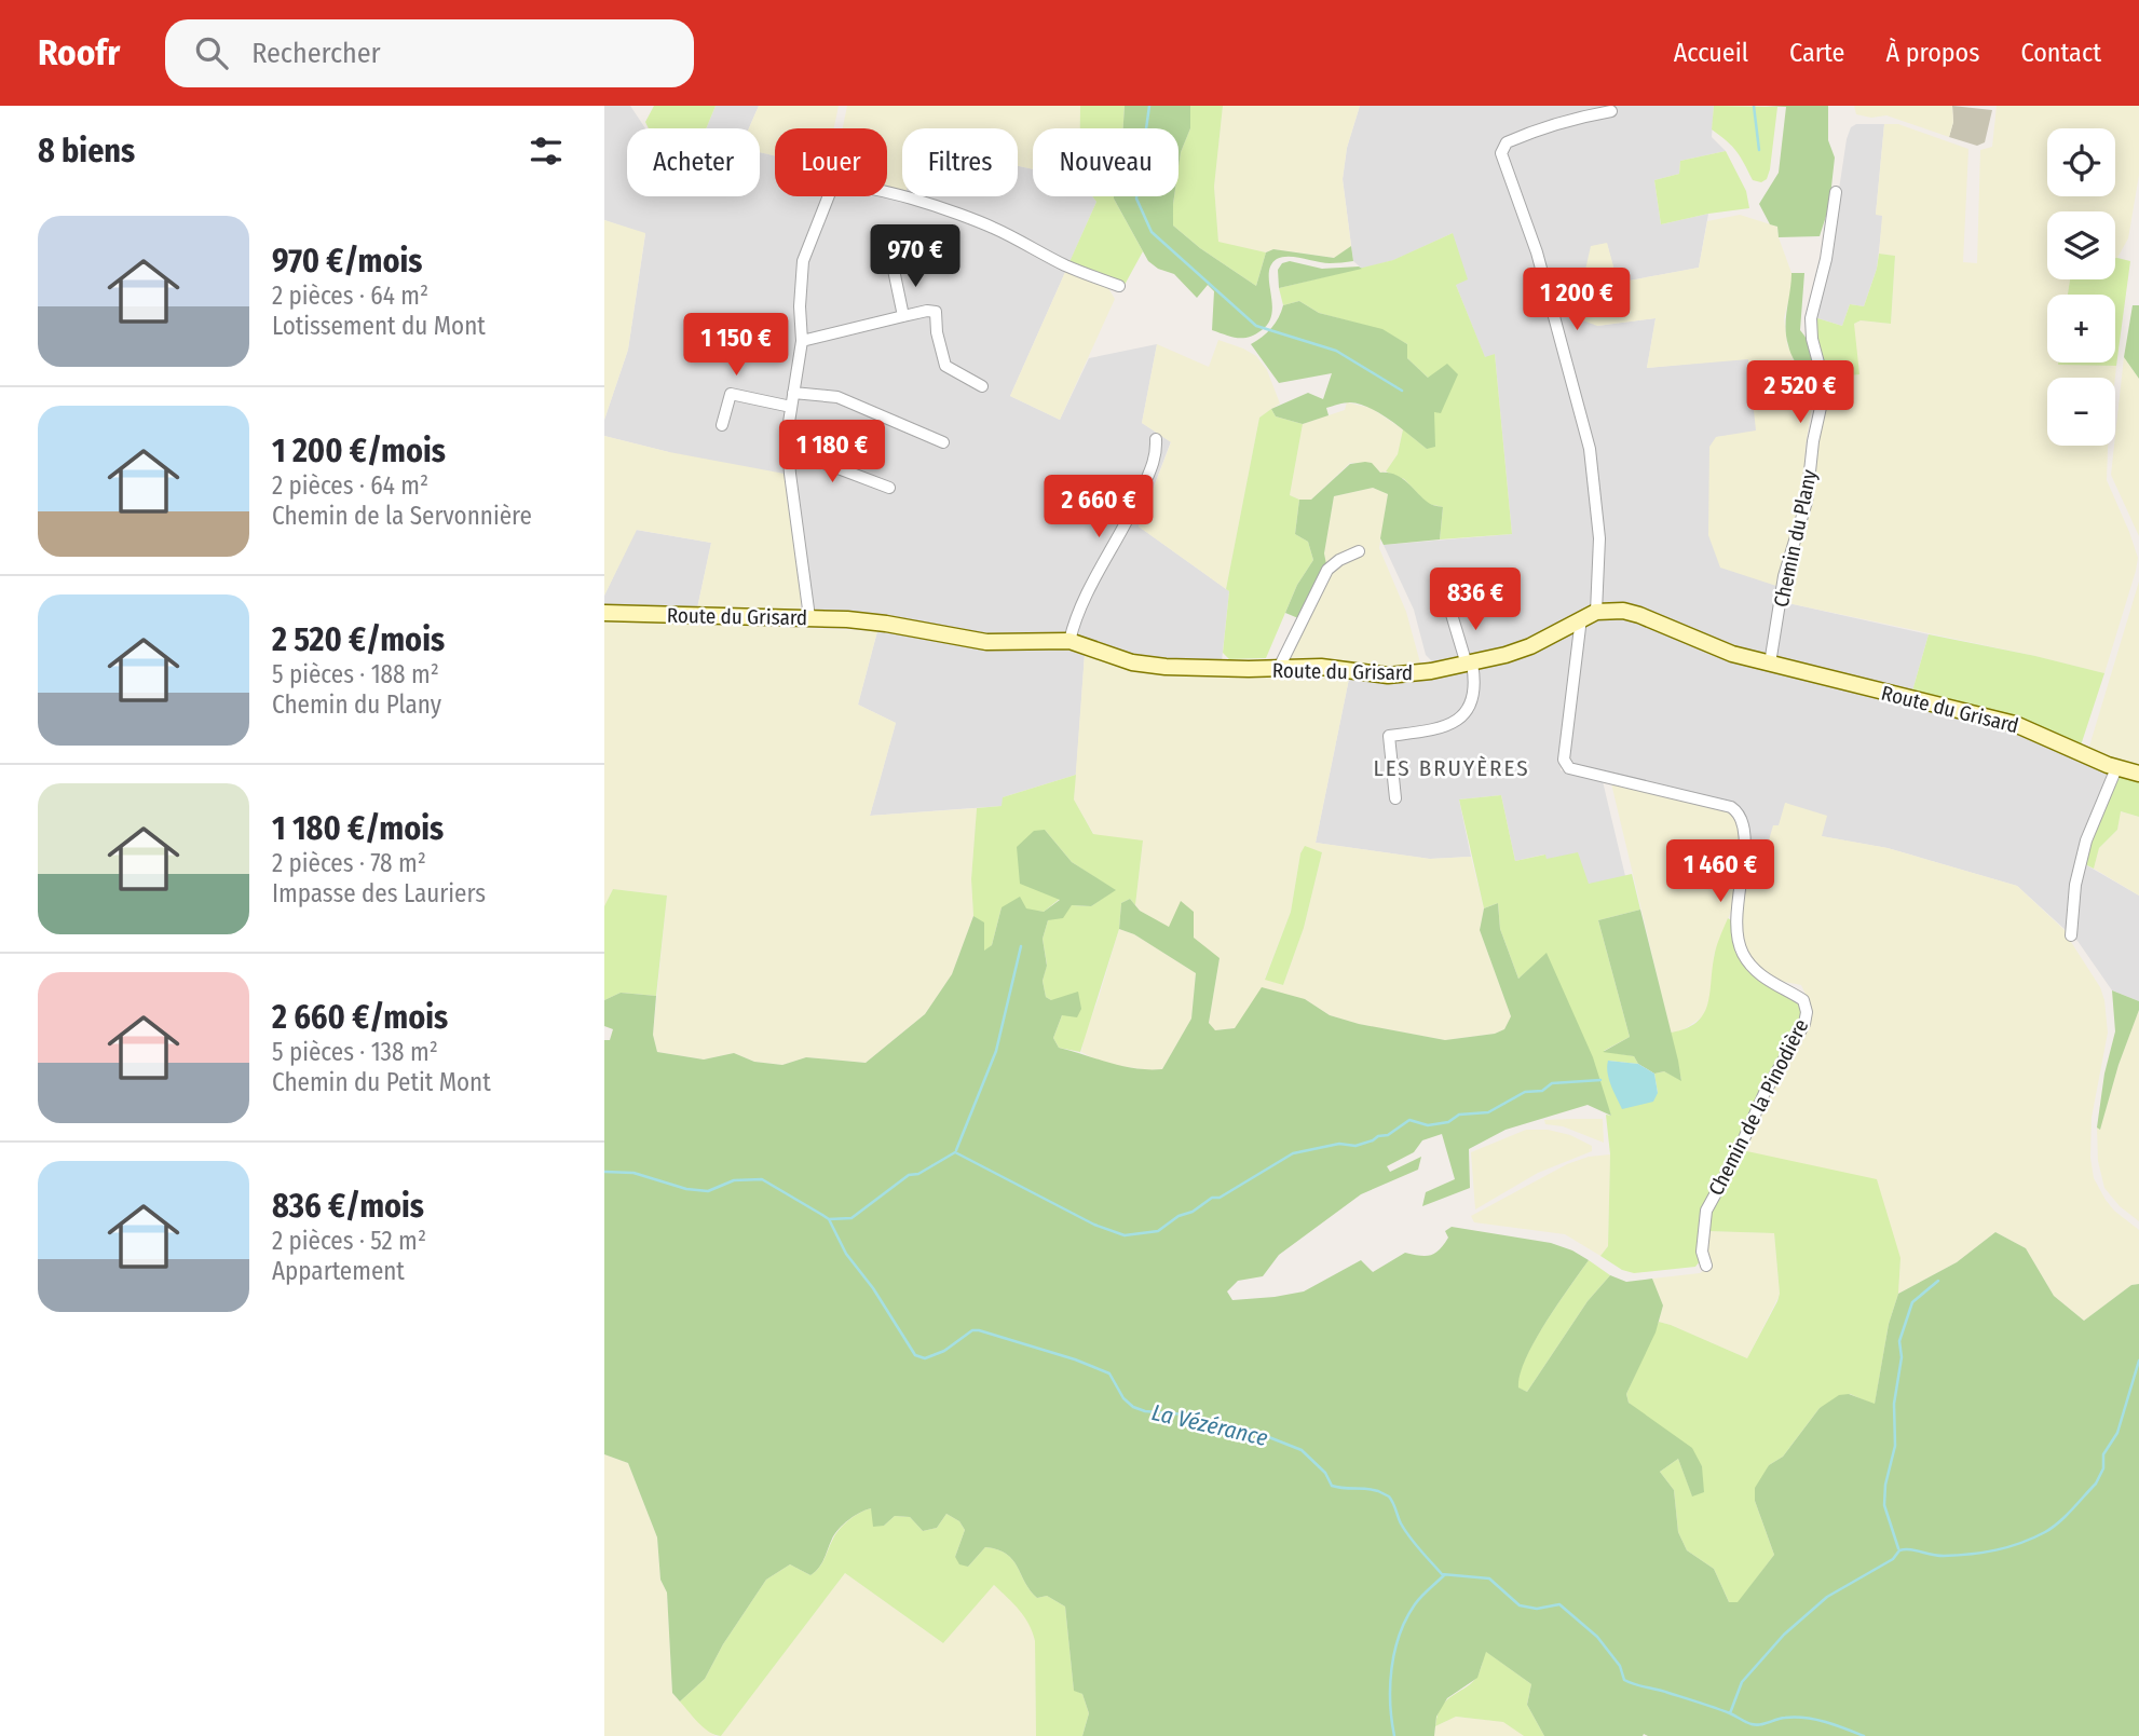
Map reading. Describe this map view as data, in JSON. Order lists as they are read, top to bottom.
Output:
{
  "streets": {
    "street": ["Chemin du Plany", "Route du Grisard", "Chemin de la Pinodière"]
  },
  "crossings": [
    ["Chemin du Plany", "Route du Grisard"],
    ["Route du Grisard", "Chemin de la Pinodière"]
  ],
  "districts": ["LES BRUYÈRES"],
  "water": ["La Vézérance"],
  "page": {
    "header": "Roofr",
    "search": "Rechercher",
    "nav": [
      "Accueil",
      "Carte",
      "À propos",
      "Contact"
    ],
    "heading": "8 biens",
    "map_buttons": ["+", "−"],
    "chip": [
      "Acheter",
      "Louer",
      "Filtres",
      "Nouveau"
    ],
    "list": [
      {
        "name": "970 €/mois",
        "note": "2 pièces · 64 m² · Lotissement du Mont"
      },
      {
        "name": "1 200 €/mois",
        "note": "2 pièces · 64 m² · Chemin de la Servonnière"
      },
      {
        "name": "2 520 €/mois",
        "note": "5 pièces · 188 m² · Chemin du Plany"
      },
      {
        "name": "1 180 €/mois",
        "note": "2 pièces · 78 m² · Impasse des Lauriers"
      },
      {
        "name": "2 660 €/mois",
        "note": "5 pièces · 138 m² · Chemin du Petit Mont"
      },
      {
        "name": "836 €/mois",
        "note": "2 pièces · 52 m² · Appartement"
      }
    ],
    "price": [
      "970 €",
      "1 200 €",
      "1 150 €",
      "2 520 €",
      "1 180 €",
      "2 660 €",
      "836 €",
      "1 460 €"
    ]
  }
}
